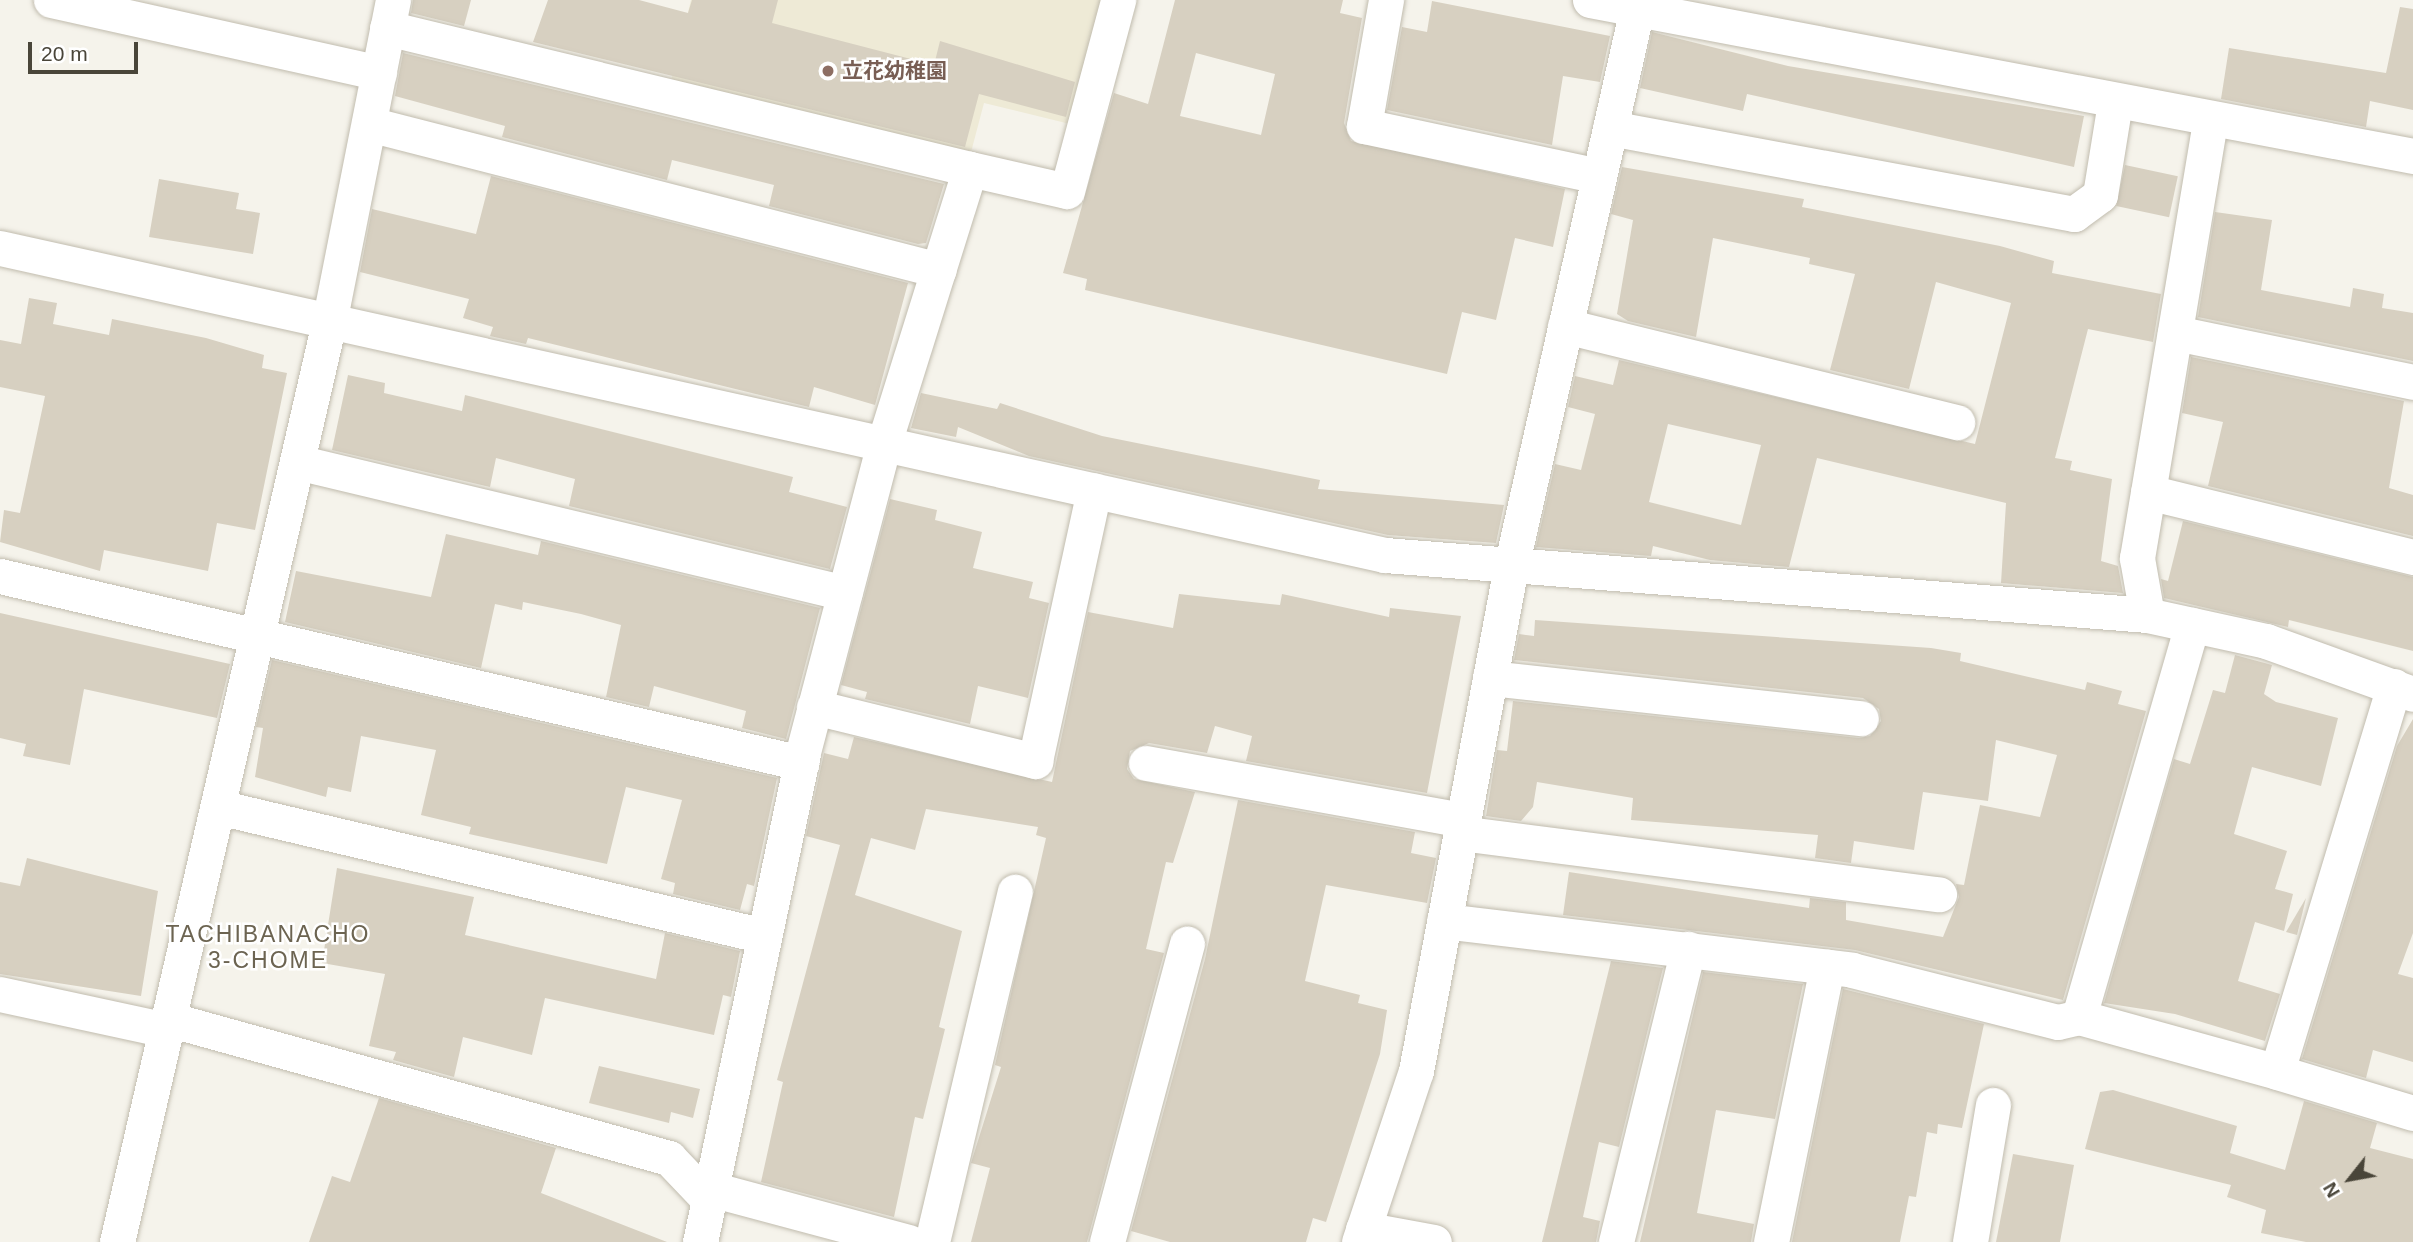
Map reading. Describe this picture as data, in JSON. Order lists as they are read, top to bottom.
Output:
{
  "districts": ["TACHIBANACHO 3-CHOME"],
  "places": ["立花幼稚園"],
  "scale_bar": "20 m",
  "north": "bottom left"
}
